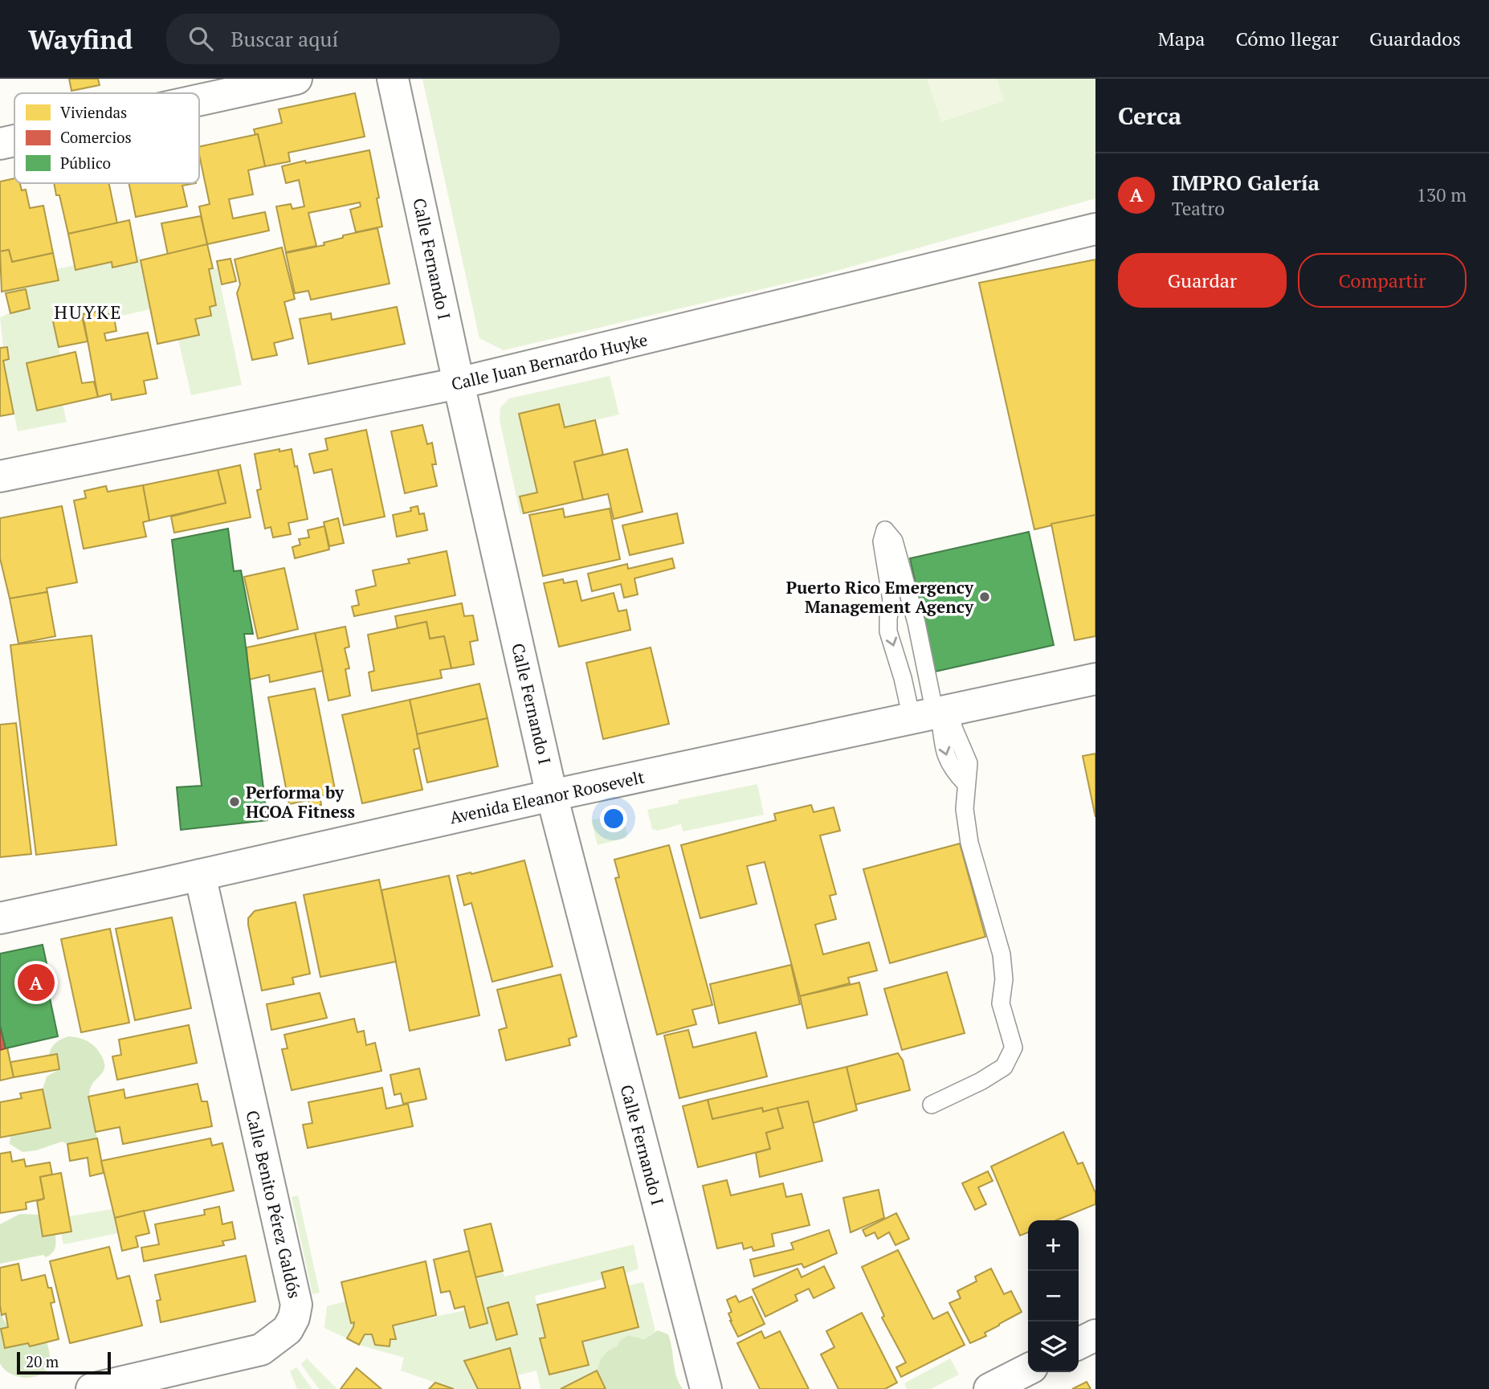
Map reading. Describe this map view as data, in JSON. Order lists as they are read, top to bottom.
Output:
{
  "streets": {
    "street": [
      "Calle Fernando I",
      "Calle Juan Bernardo Huyke",
      "Avenida Eleanor Roosevelt",
      "Calle Benito Pérez Galdós"
    ]
  },
  "crossings": [
    ["Calle Fernando I", "Calle Juan Bernardo Huyke"],
    ["Calle Fernando I", "Avenida Eleanor Roosevelt"],
    ["Avenida Eleanor Roosevelt", "Calle Benito Pérez Galdós"]
  ],
  "districts": ["HUYKE"],
  "places": ["Puerto Rico Emergency Management Agency", "Performa by HCOA Fitness"],
  "legend": ["Viviendas", "Comercios", "Público"],
  "scale_bar": "20 m",
  "page": {
    "header": "Wayfind",
    "search": "Buscar aquí",
    "nav": ["Mapa", "Cómo llegar", "Guardados"],
    "heading": "Cerca",
    "list": [
      {
        "mark": "A",
        "name": "IMPRO Galería",
        "note": "Teatro",
        "value": "130 m"
      }
    ],
    "buttons": ["Guardar", "Compartir"],
    "pins": "A",
    "map_buttons": ["+", "−"],
    "scale": "20 m"
  }
}
